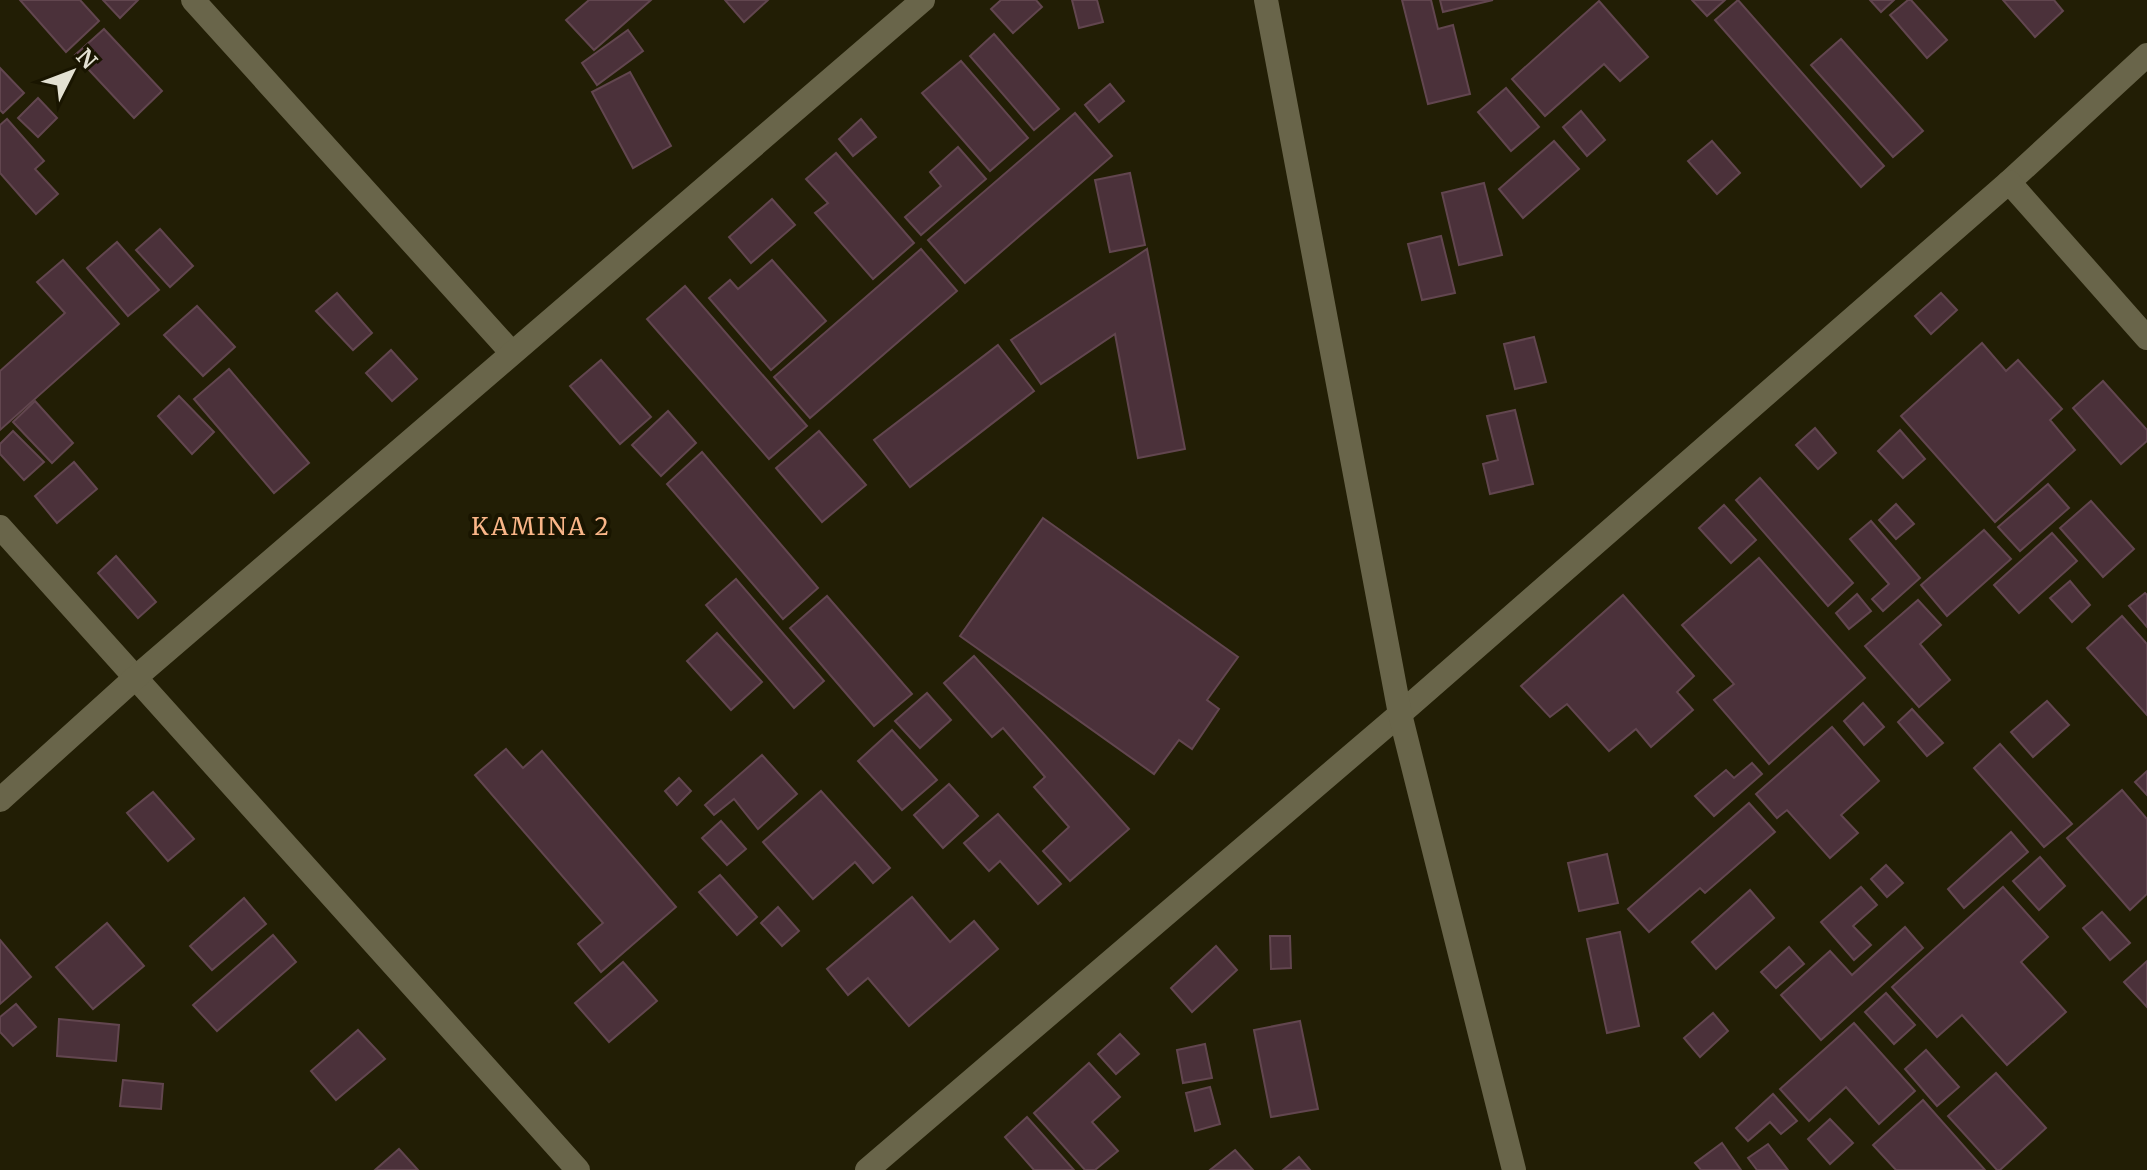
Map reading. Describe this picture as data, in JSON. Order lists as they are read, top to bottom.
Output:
{
  "districts": ["KAMINA 2"],
  "north": "top right"
}
